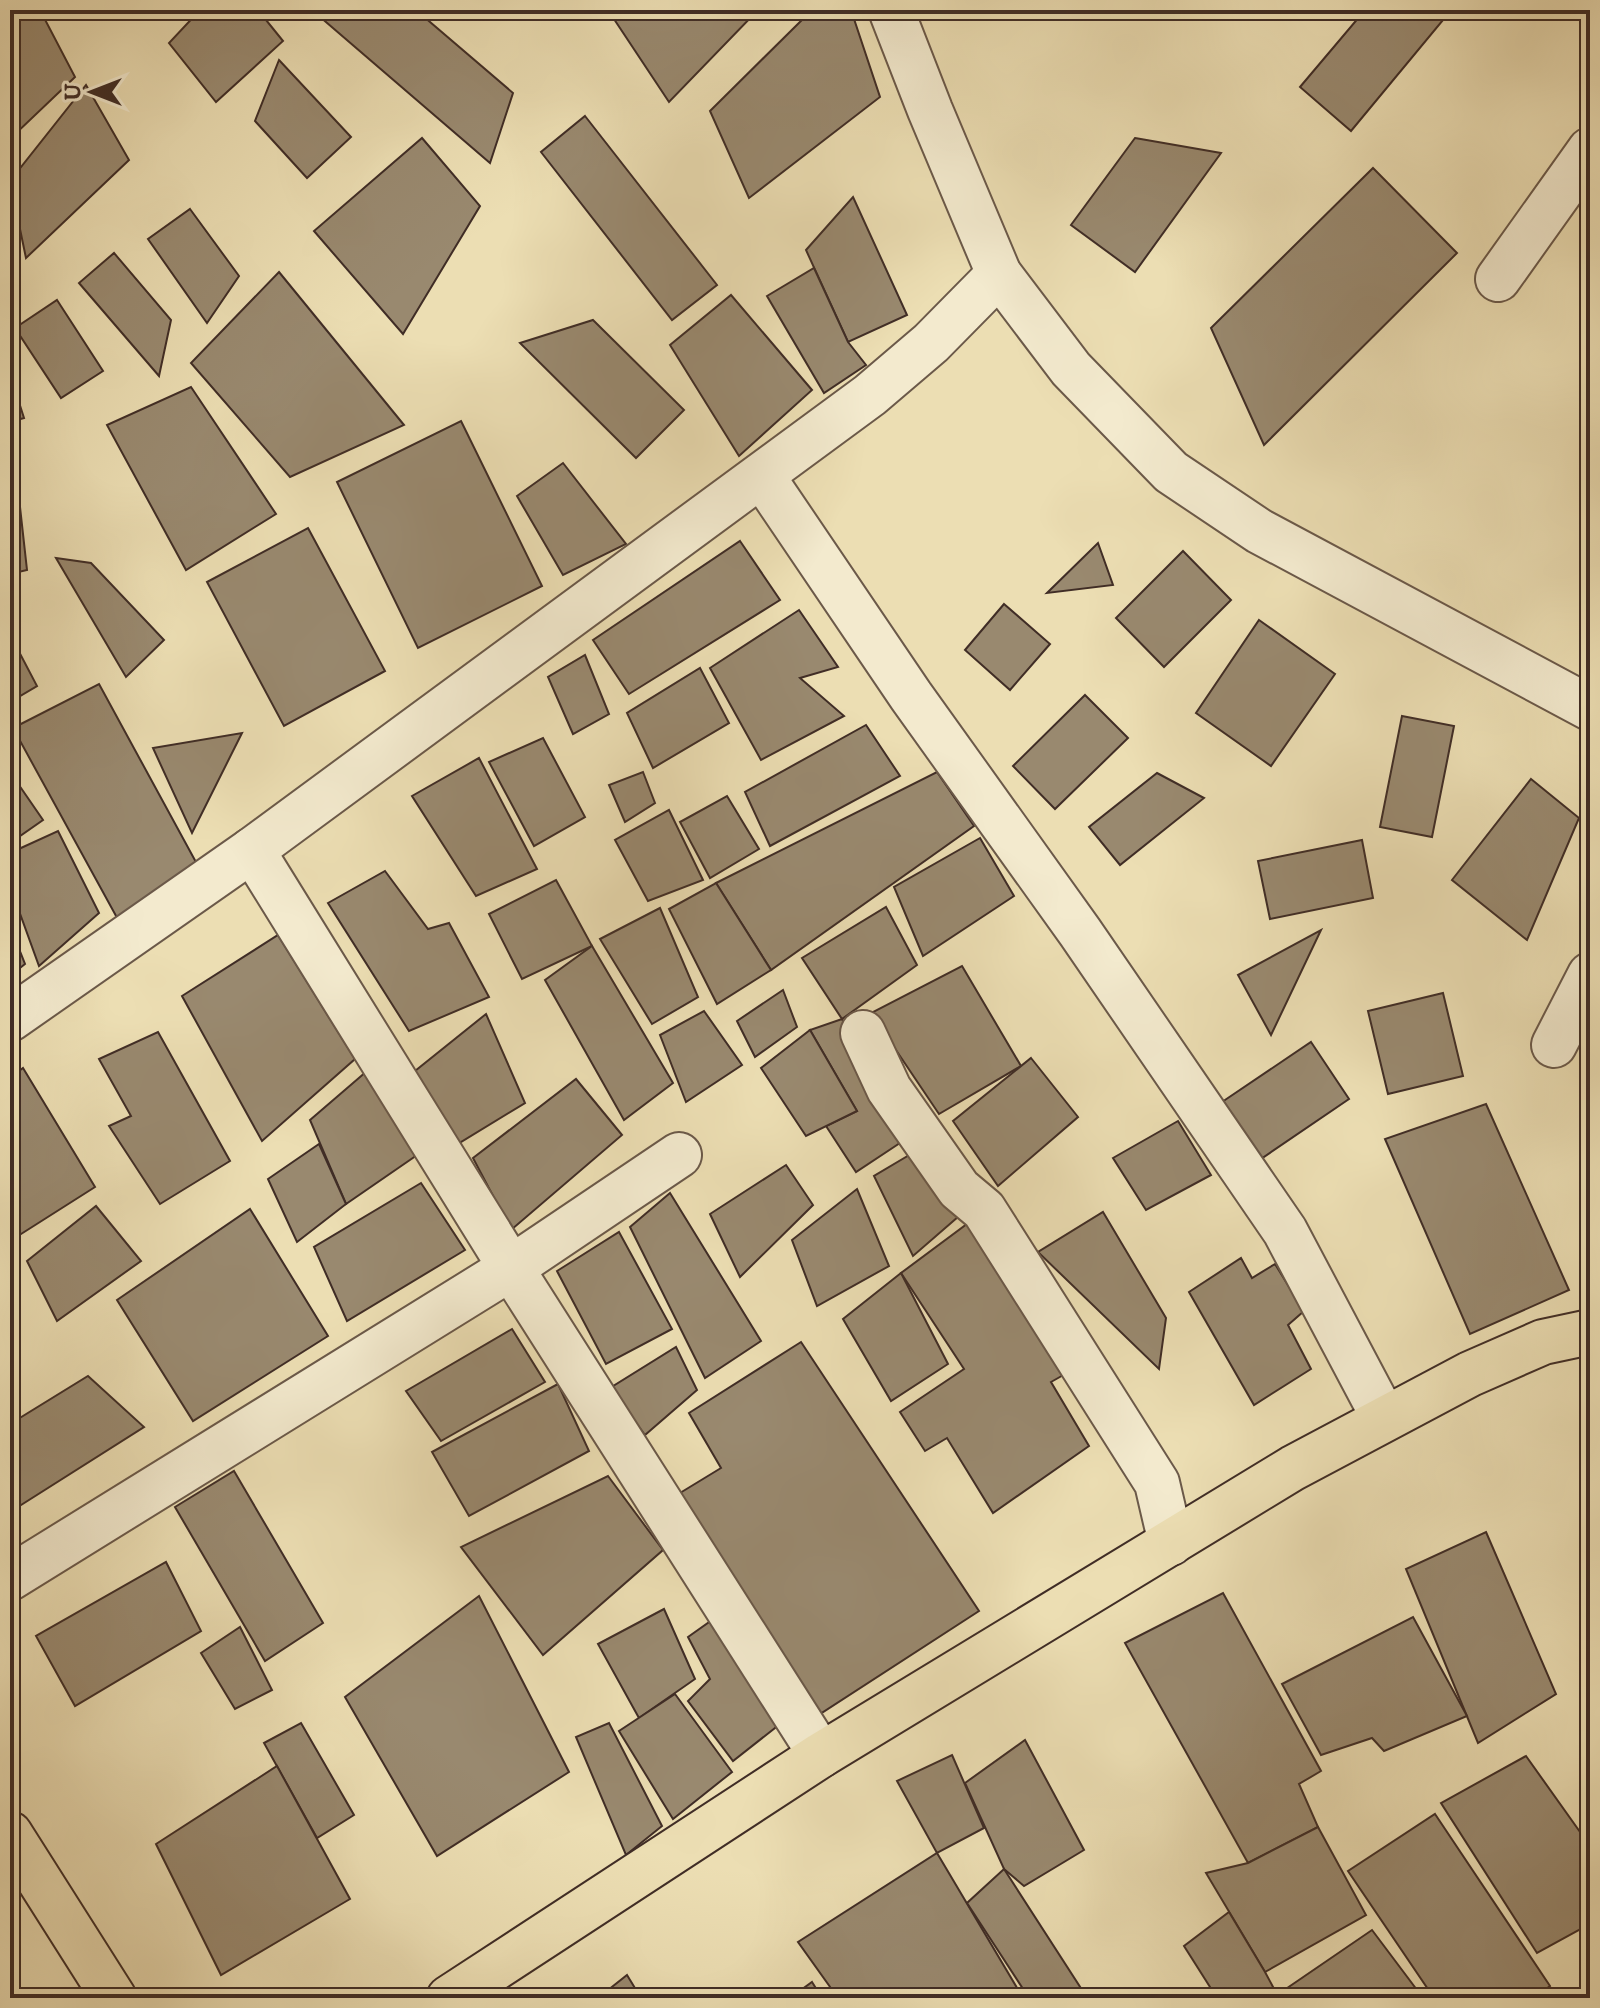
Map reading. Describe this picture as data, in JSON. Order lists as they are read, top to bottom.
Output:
{
  "north": "left"
}
